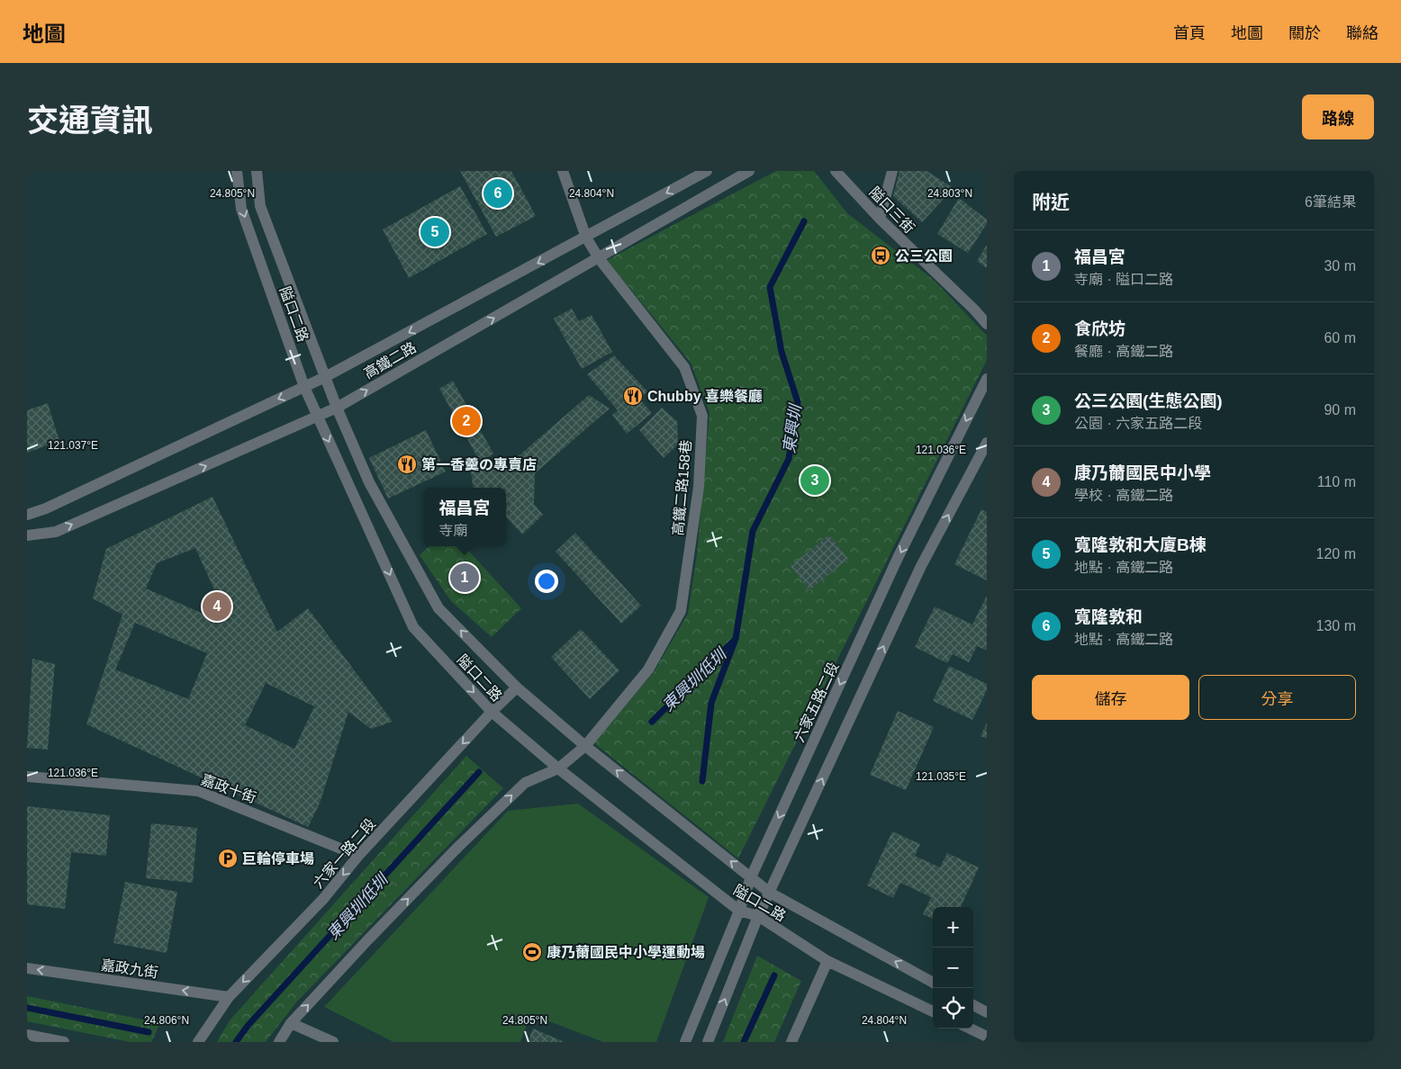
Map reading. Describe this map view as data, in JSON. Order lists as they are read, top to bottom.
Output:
{
  "streets": {
    "street": [
      "隘口三街",
      "隘口二路",
      "高鐵二路",
      "高鐵二路158巷",
      "六家五路二段",
      "嘉政十街",
      "六家一路二段",
      "嘉政九街"
    ]
  },
  "crossings": [
    ["隘口二路", "高鐵二路"],
    ["隘口二路", "高鐵二路158巷"],
    ["隘口二路", "六家五路二段"],
    ["隘口二路", "六家一路二段"],
    ["高鐵二路", "高鐵二路158巷"],
    ["嘉政十街", "六家一路二段"],
    ["六家一路二段", "嘉政九街"]
  ],
  "one_way": ["嘉政九街"],
  "water": ["東興圳", "東興圳低圳"],
  "places": {
    "bus stop": ["公三公園"],
    "restaurant": ["Chubby 喜樂餐廳", "第一香羹の專賣店"],
    "parking": ["巨輪停車場"],
    "sports": ["康乃薾國民中小學運動場"]
  },
  "page": {
    "header": "地圖",
    "nav": [
      "首頁",
      "地圖",
      "關於",
      "聯絡"
    ],
    "title": "交通資訊",
    "buttons": [
      "路線",
      ["儲存", "分享"]
    ],
    "heading": ["附近", "6筆結果"],
    "pins": [
      "6",
      "5",
      "2",
      "3",
      "1",
      "4"
    ],
    "list": [
      {
        "mark": "1",
        "name": "福昌宮",
        "note": "寺廟 · 隘口二路",
        "value": "30 m"
      },
      {
        "mark": "2",
        "name": "食欣坊",
        "note": "餐廳 · 高鐵二路",
        "value": "60 m"
      },
      {
        "mark": "3",
        "name": "公三公園(生態公園)",
        "note": "公園 · 六家五路二段",
        "value": "90 m"
      },
      {
        "mark": "4",
        "name": "康乃薾國民中小學",
        "note": "學校 · 高鐵二路",
        "value": "110 m"
      },
      {
        "mark": "5",
        "name": "寬隆敦和大廈B棟",
        "note": "地點 · 高鐵二路",
        "value": "120 m"
      },
      {
        "mark": "6",
        "name": "寬隆敦和",
        "note": "地點 · 高鐵二路",
        "value": "130 m"
      }
    ],
    "popup": ["福昌宮", "寺廟"],
    "map_buttons": ["+", "−"]
  },
  "coordinates": [
    "24.805°N",
    "24.804°N",
    "24.803°N",
    "121.037°E",
    "121.036°E",
    "121.035°E",
    "24.806°N"
  ]
}
